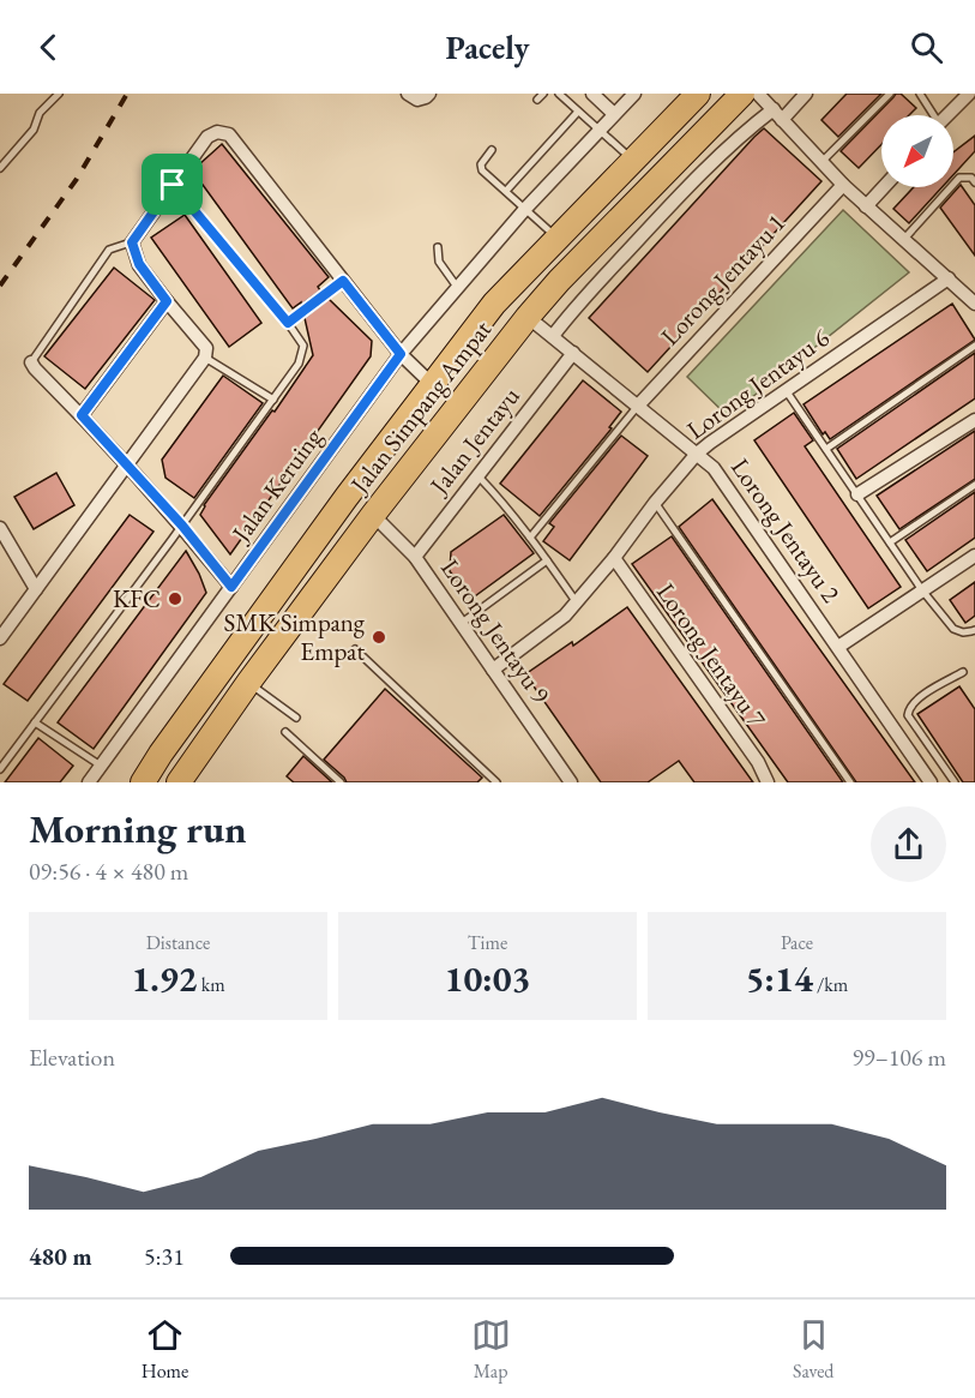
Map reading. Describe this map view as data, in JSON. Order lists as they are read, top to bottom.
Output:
{
  "streets": {
    "highway": ["Jalan Simpang Ampat"],
    "street": [
      "Lorong Jentayu 1",
      "Lorong Jentayu 6",
      "Jalan Jentayu",
      "Jalan Keruing",
      "Lorong Jentayu 2",
      "Lorong Jentayu 9",
      "Lorong Jentayu 7"
    ]
  },
  "crossings": [
    ["Lorong Jentayu 1", "Lorong Jentayu 2"],
    ["Lorong Jentayu 6", "Lorong Jentayu 2"],
    ["Lorong Jentayu 6", "Lorong Jentayu 9"],
    ["Lorong Jentayu 6", "Lorong Jentayu 7"],
    ["Jalan Simpang Ampat", "Lorong Jentayu 2"],
    ["Jalan Simpang Ampat", "Lorong Jentayu 9"],
    ["Jalan Jentayu", "Lorong Jentayu 2"],
    ["Jalan Jentayu", "Lorong Jentayu 9"]
  ],
  "places": ["KFC", "SMK Simpang Empat"],
  "north": "bottom left",
  "page": {
    "header": "Pacely",
    "heading": ["Morning run", "09:56 · 4 × 480 m"],
    "stats": [
      ["Distance", "1.92 km"],
      ["Time", "10:03"],
      ["Pace", "5:14 /km"]
    ],
    "chart": ["Elevation", "99–106 m"],
    "list": [
      {
        "name": "480 m",
        "note": "5:31"
      }
    ],
    "tabs": ["Home", "Map", "Saved"]
  }
}
